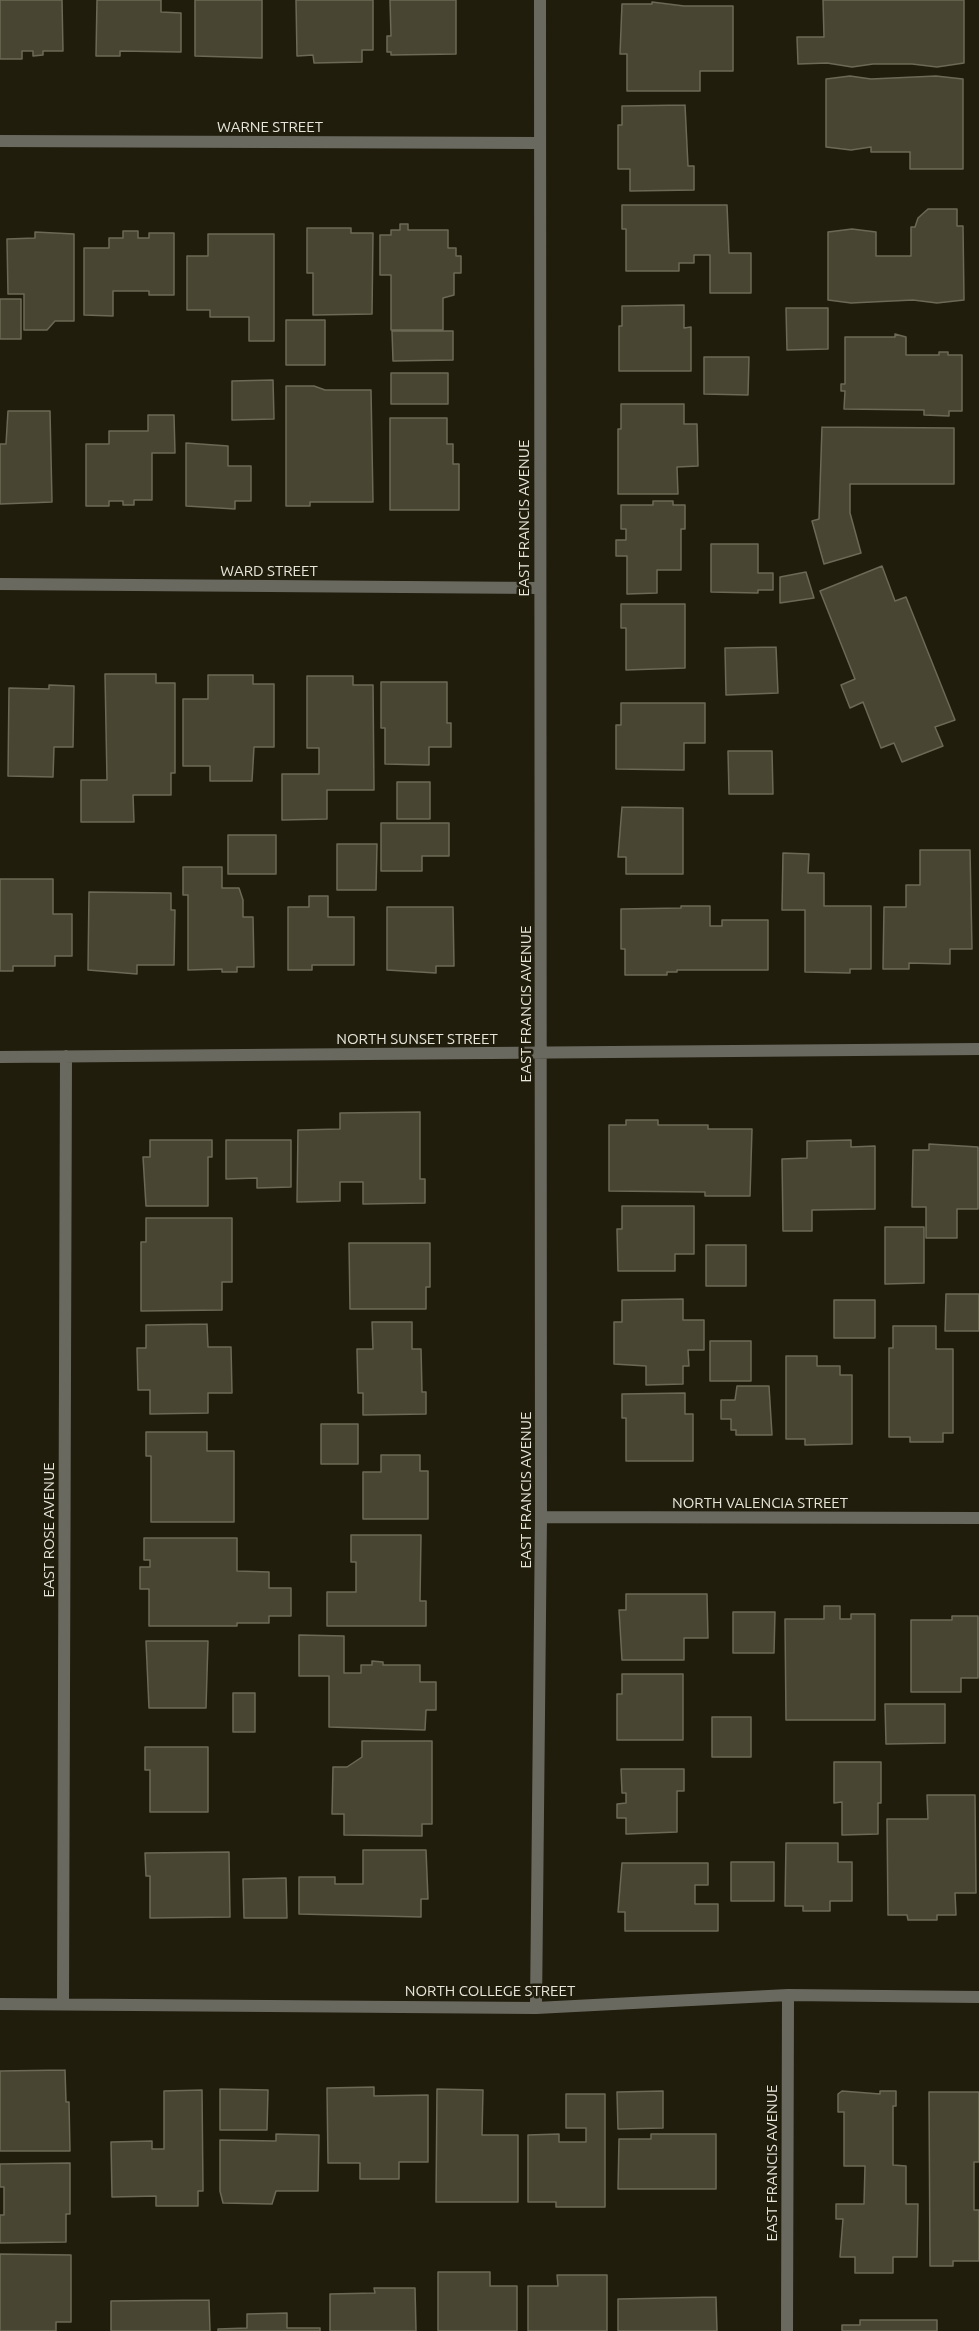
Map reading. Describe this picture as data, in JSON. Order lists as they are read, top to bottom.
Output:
{
  "streets": {
    "street": [
      "WARNE STREET",
      "EAST FRANCIS AVENUE",
      "WARD STREET",
      "NORTH SUNSET STREET",
      "NORTH VALENCIA STREET",
      "EAST ROSE AVENUE",
      "NORTH COLLEGE STREET"
    ]
  },
  "crossings": [
    ["WARNE STREET", "EAST FRANCIS AVENUE"],
    ["EAST FRANCIS AVENUE", "WARD STREET"],
    ["EAST FRANCIS AVENUE", "NORTH SUNSET STREET"],
    ["EAST FRANCIS AVENUE", "NORTH VALENCIA STREET"],
    ["EAST FRANCIS AVENUE", "NORTH COLLEGE STREET"],
    ["NORTH SUNSET STREET", "EAST ROSE AVENUE"],
    ["EAST ROSE AVENUE", "NORTH COLLEGE STREET"]
  ]
}
